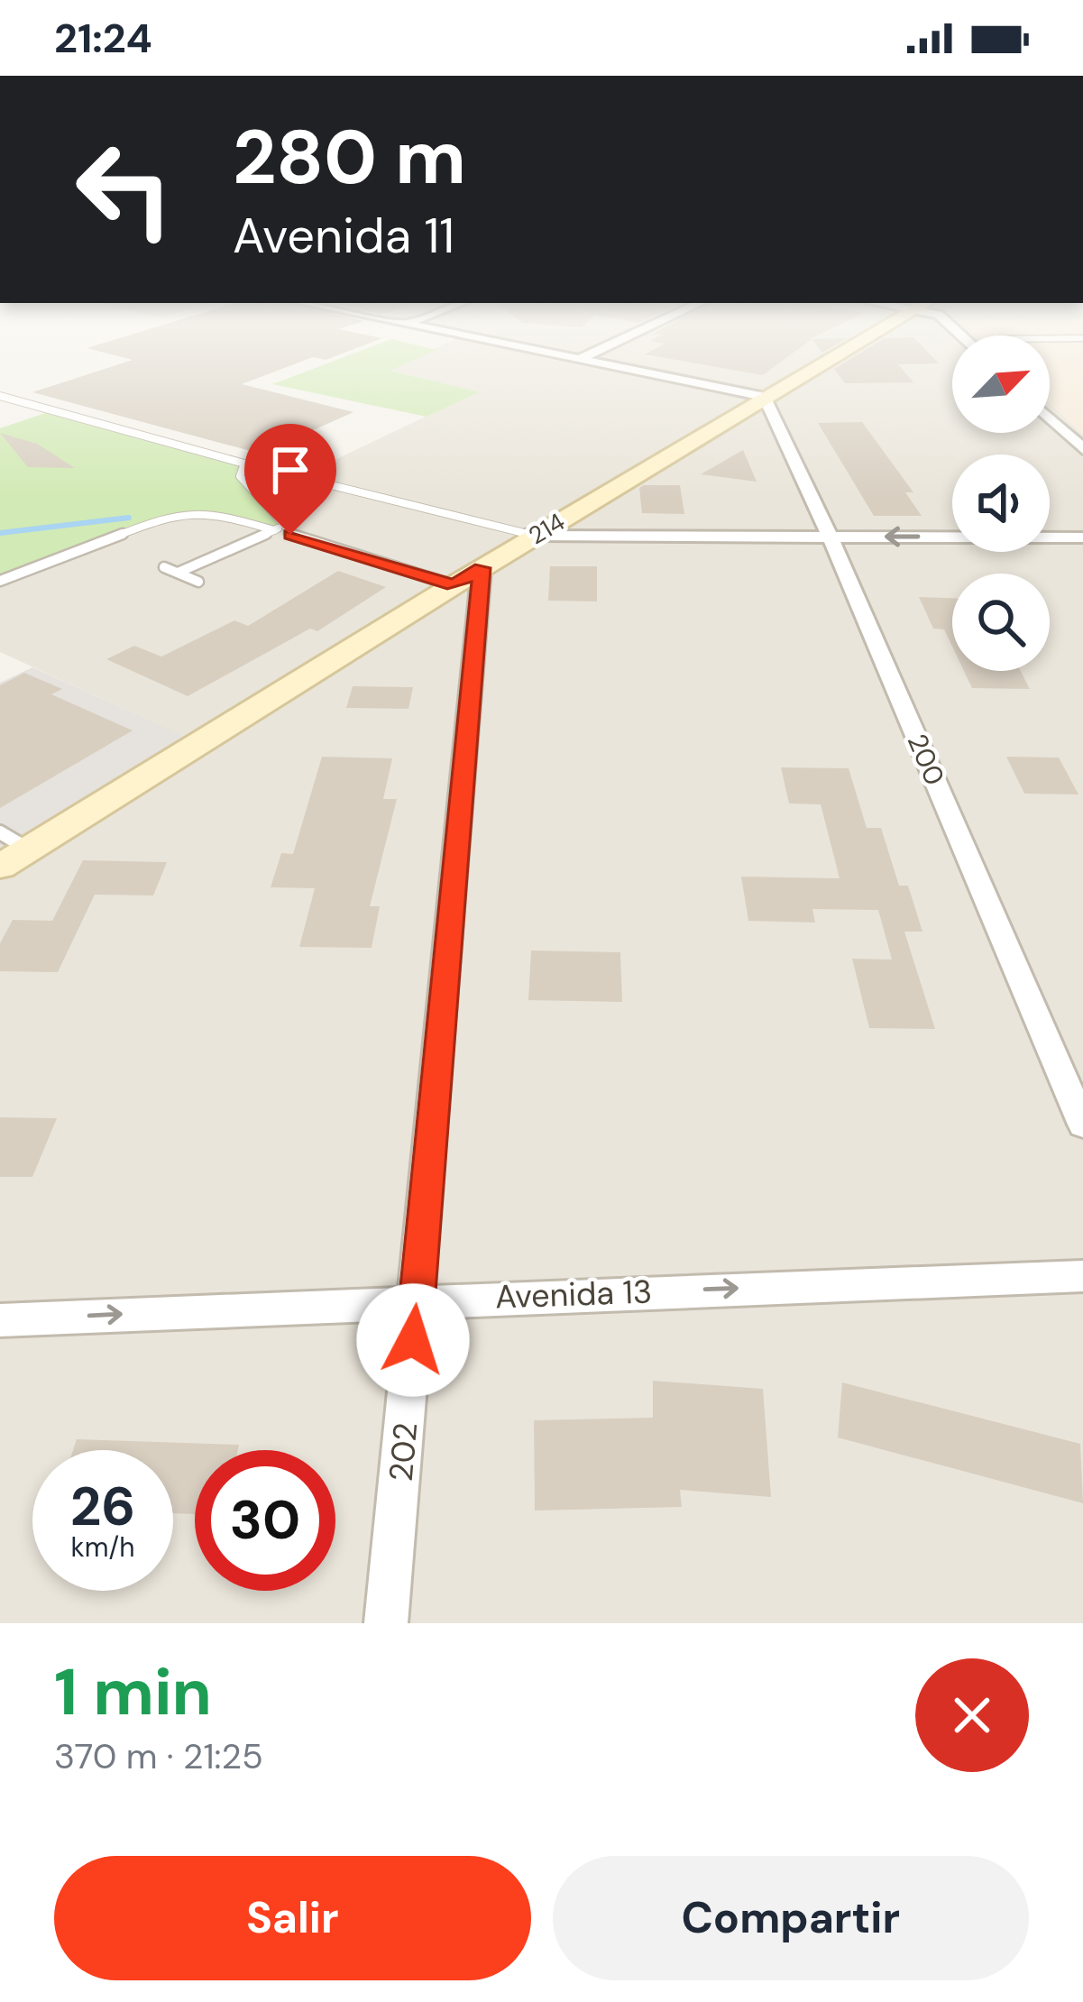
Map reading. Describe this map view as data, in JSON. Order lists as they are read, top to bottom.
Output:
{
  "streets": {
    "street": [
      "214",
      "200",
      "Avenida 13",
      "202"
    ]
  },
  "crossings": [
    ["214", "200"],
    ["214", "202"],
    ["Avenida 13", "202"]
  ],
  "one_way": ["Avenida 13"],
  "north": "top right",
  "page": {
    "status": "21:24",
    "turn": ["280 m", "Avenida 11"],
    "speed": "26 km/h",
    "limit": "30",
    "heading": ["1 min", "370 m · 21:25"],
    "buttons": ["Salir", "Compartir"]
  }
}
